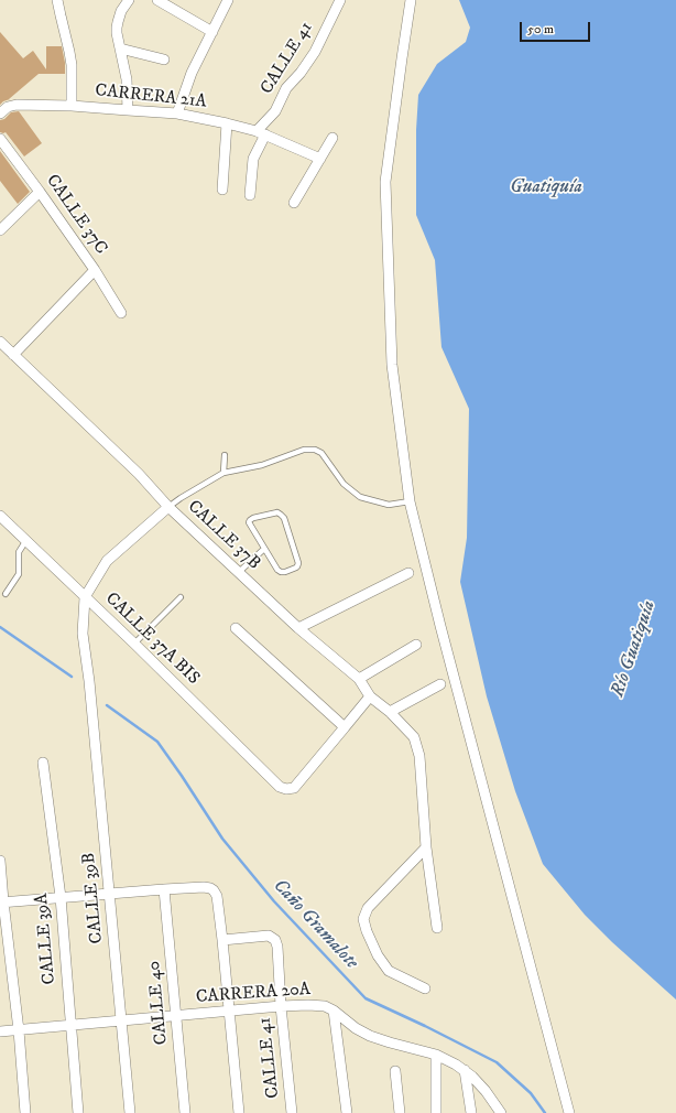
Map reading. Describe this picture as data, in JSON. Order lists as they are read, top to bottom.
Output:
{
  "streets": {
    "street": [
      "CALLE 41",
      "CARRERA 21A",
      "CALLE 37C",
      "CALLE 37B",
      "CALLE 37A BIS",
      "CALLE 39B",
      "CALLE 39A",
      "CARRERA 20A",
      "CALLE 40"
    ]
  },
  "crossings": [
    ["CALLE 41", "CARRERA 21A"],
    ["CALLE 41", "CARRERA 20A"],
    ["CALLE 37A BIS", "CALLE 39B"],
    ["CALLE 39B", "CARRERA 20A"],
    ["CALLE 39A", "CARRERA 20A"],
    ["CARRERA 20A", "CALLE 40"]
  ],
  "water": ["Guatiquía", "Río Guatiquía", "Caño Gramalote"],
  "scale_bar": "50 m"
}
